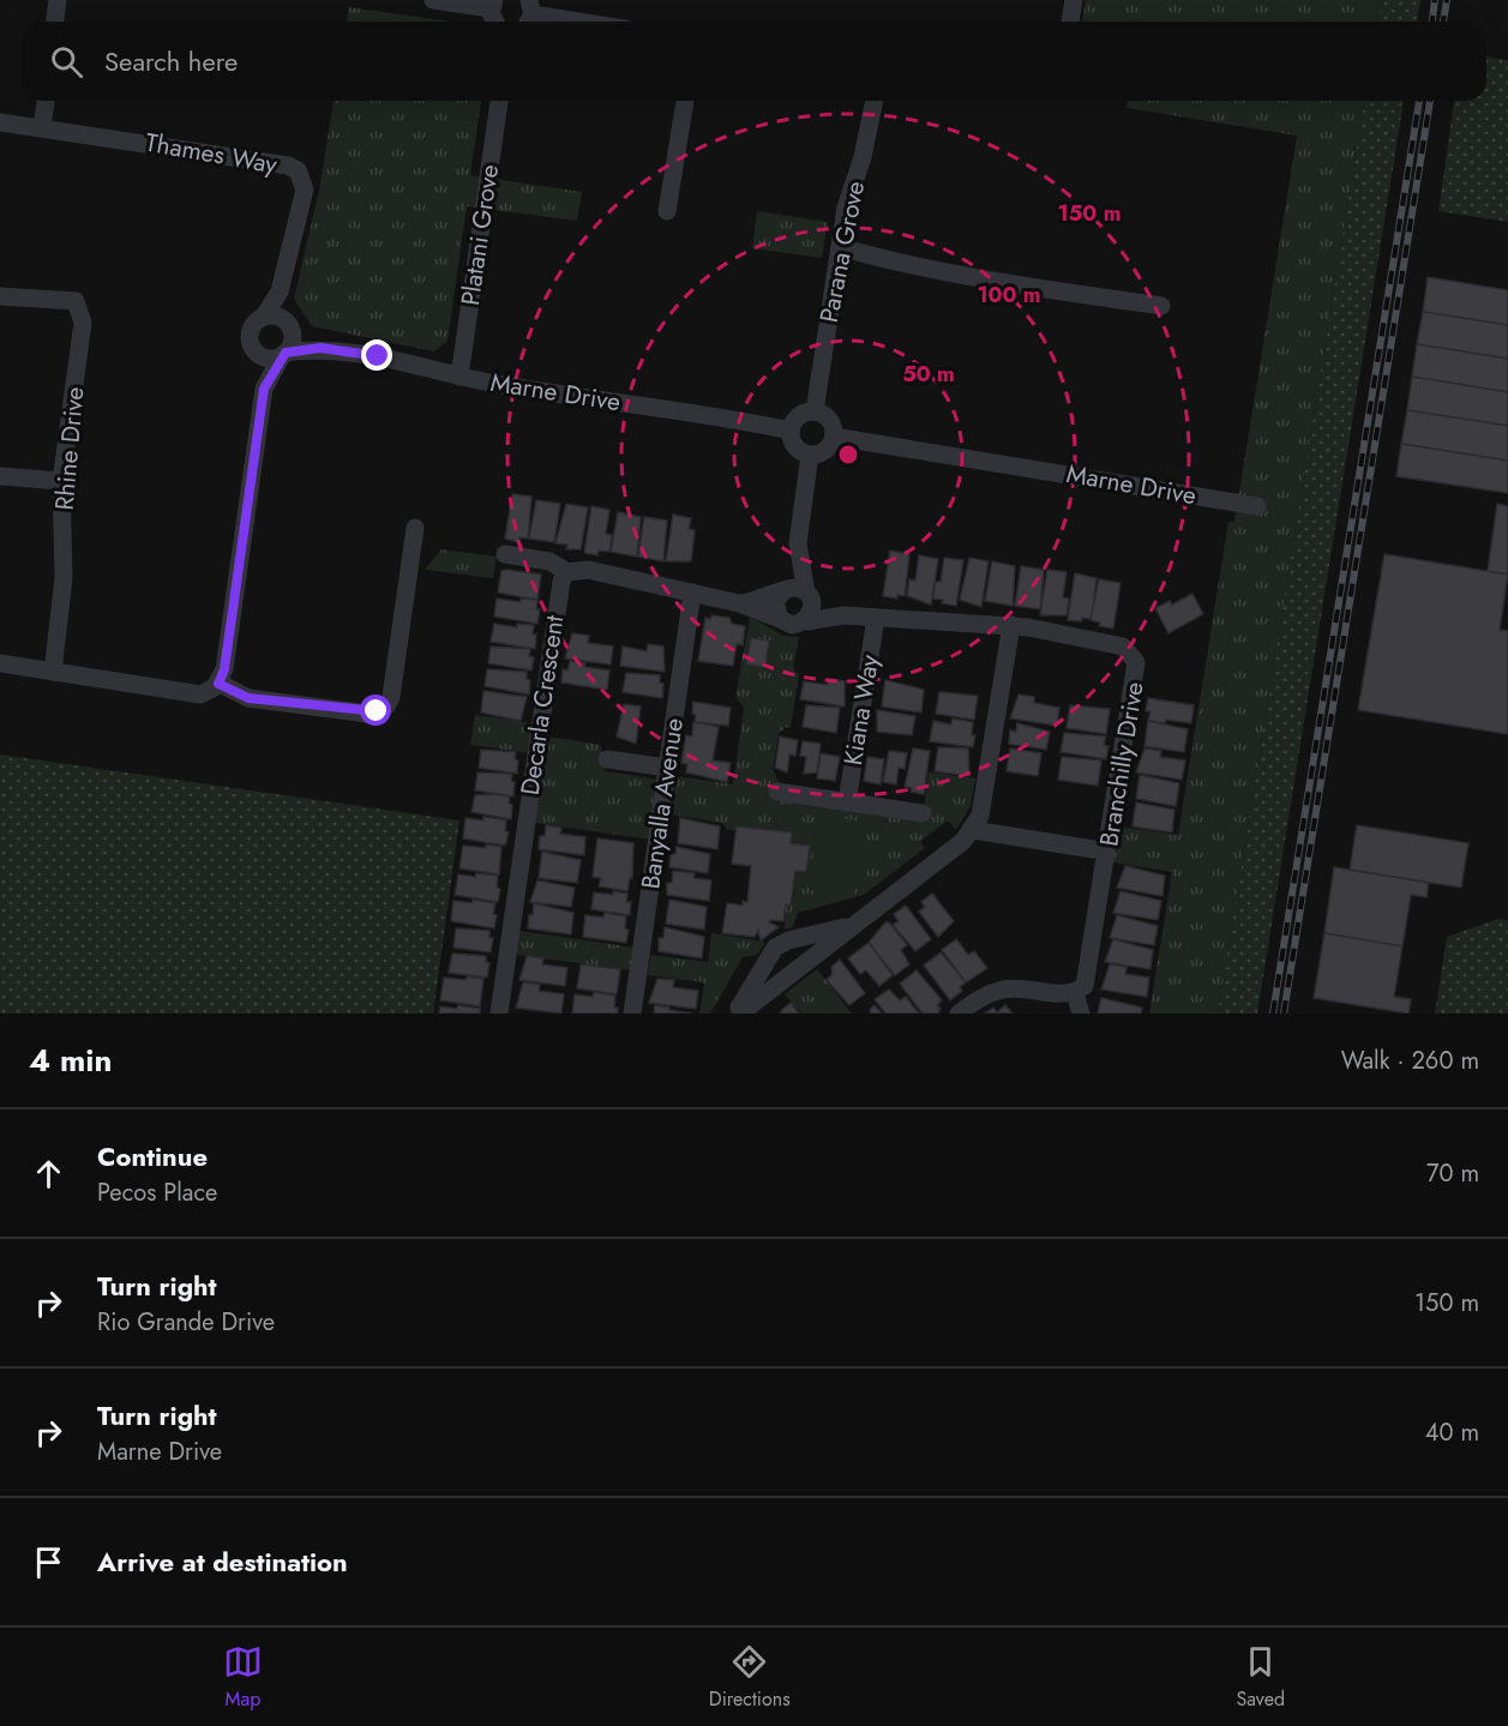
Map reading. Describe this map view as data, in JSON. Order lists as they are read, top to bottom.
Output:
{
  "streets": {
    "street": [
      "Thames Way",
      "Platani Grove",
      "Parana Grove",
      "Marne Drive",
      "Rhine Drive",
      "Decarla Crescent",
      "Kiana Way",
      "Branchilly Drive",
      "Banyalla Avenue"
    ]
  },
  "crossings": [
    ["Thames Way", "Marne Drive"],
    ["Platani Grove", "Marne Drive"],
    ["Parana Grove", "Marne Drive"],
    ["Kiana Way", "Branchilly Drive"]
  ],
  "page": {
    "search": "Search here",
    "heading": ["4 min", "Walk · 260 m"],
    "list": [
      ["Continue", "Pecos Place", "70 m"],
      ["Turn right", "Rio Grande Drive", "150 m"],
      ["Turn right", "Marne Drive", "40 m"],
      "Arrive at destination"
    ],
    "nav": ["Map", "Directions", "Saved"]
  },
  "rings": ["150 m", "100 m", "50 m"]
}
